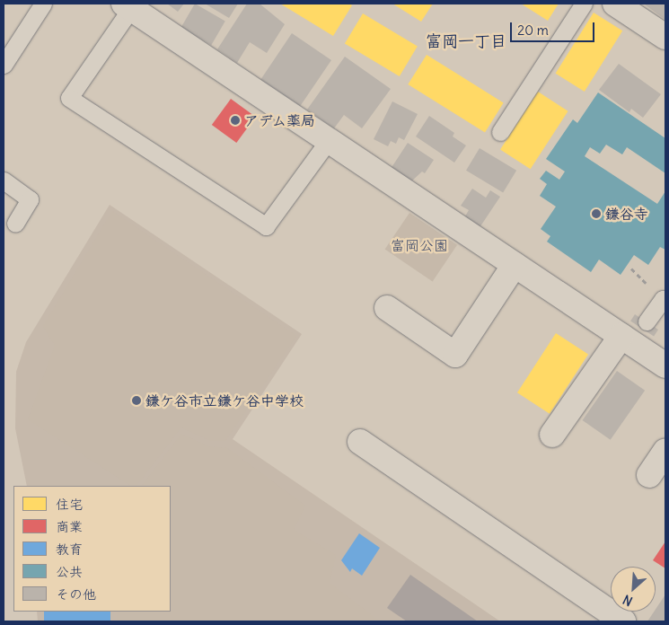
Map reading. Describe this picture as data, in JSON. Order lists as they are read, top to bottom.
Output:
{
  "districts": ["富岡一丁目"],
  "parks": ["富岡公園"],
  "places": ["アデム薬局", "鎌谷寺", "鎌ケ谷市立鎌ケ谷中学校"],
  "legend": [
    "住宅",
    "商業",
    "教育",
    "公共",
    "その他"
  ],
  "scale_bar": "20 m",
  "north": "bottom left"
}
